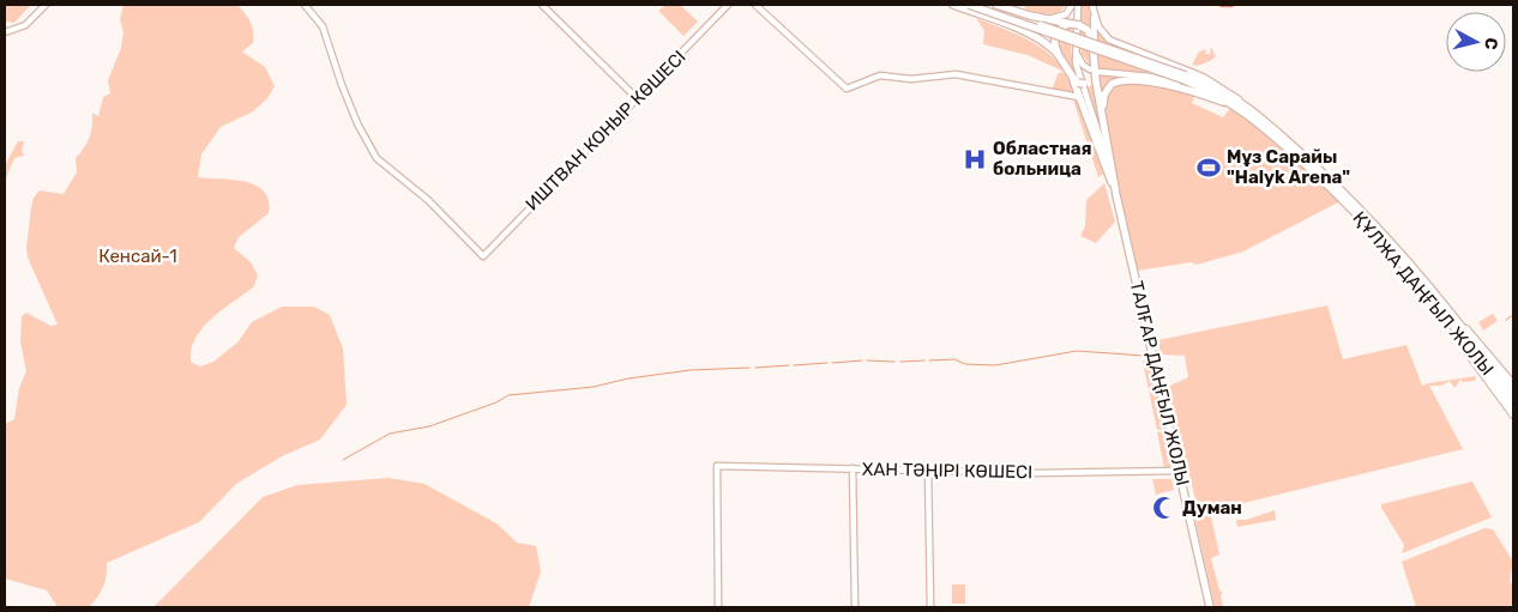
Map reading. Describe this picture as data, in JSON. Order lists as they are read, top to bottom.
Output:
{
  "streets": {
    "main road": ["ҚҰЛЖА ДАҢҒЫЛ ЖОЛЫ", "ТАЛҒАР ДАҢҒЫЛ ЖОЛЫ"],
    "street": ["ИШТВАН КОНЫР КӨШЕСІ", "ХАН ТӘҢІРІ КӨШЕСІ"]
  },
  "crossings": [
    ["ТАЛҒАР ДАҢҒЫЛ ЖОЛЫ", "ХАН ТӘҢІРІ КӨШЕСІ"]
  ],
  "parks": ["Кенсай-1"],
  "places": {
    "hospital": ["Областная больница"],
    "sports": ["Мұз Сарайы \"Halyk Arena\""],
    "mosque": ["Думан"]
  },
  "north": "right"
}
